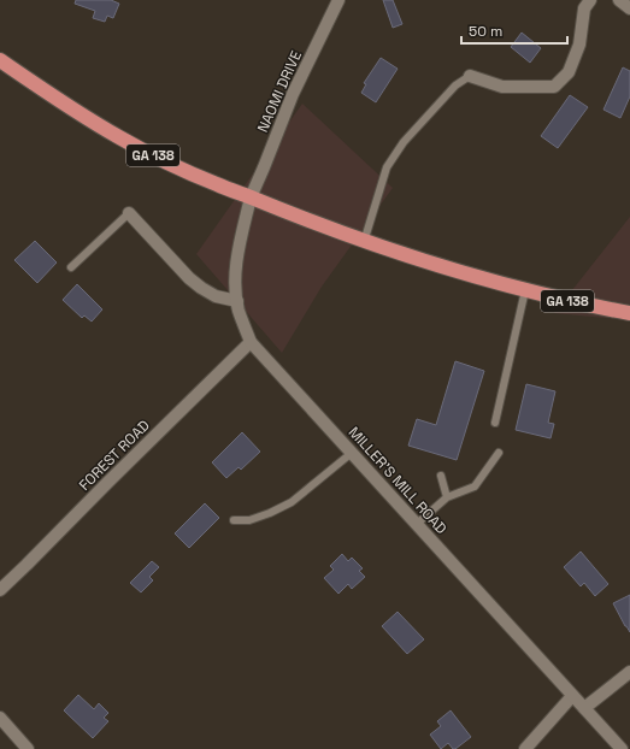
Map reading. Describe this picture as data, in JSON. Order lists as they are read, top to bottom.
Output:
{
  "streets": {
    "highway": ["GA 138"],
    "street": ["NAOMI DRIVE", "FOREST ROAD", "MILLER'S MILL ROAD"]
  },
  "crossings": [
    ["NAOMI DRIVE", "GA 138"],
    ["NAOMI DRIVE", "MILLER'S MILL ROAD"],
    ["GA 138", "MILLER'S MILL ROAD"],
    ["FOREST ROAD", "MILLER'S MILL ROAD"]
  ],
  "scale_bar": "50 m"
}
